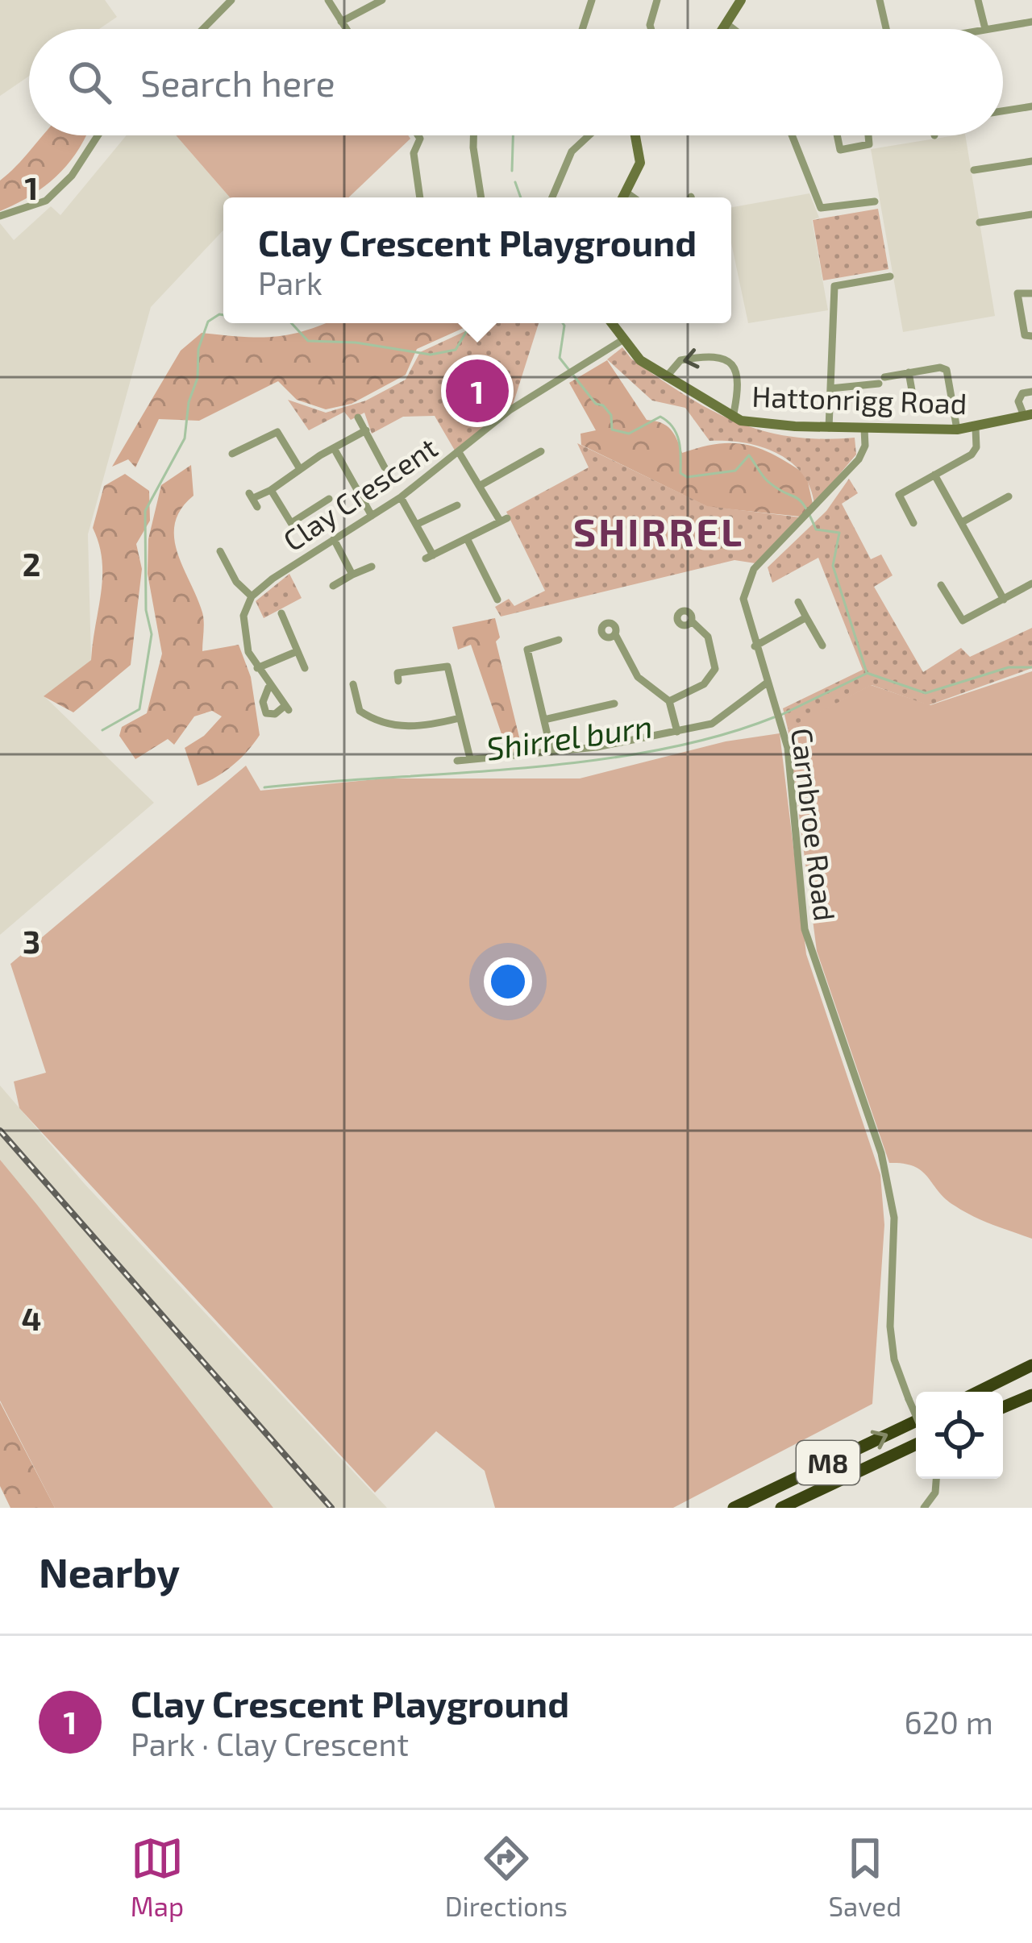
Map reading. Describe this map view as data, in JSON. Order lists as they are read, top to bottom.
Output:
{
  "streets": {
    "highway": ["M8"],
    "street": ["Hattonrigg Road", "Clay Crescent", "Carnbroe Road"]
  },
  "crossings": [
    ["Hattonrigg Road", "Clay Crescent"],
    ["Hattonrigg Road", "Carnbroe Road"]
  ],
  "districts": ["SHIRREL"],
  "water": ["Shirrel burn"],
  "page": {
    "search": "Search here",
    "popup": ["Clay Crescent Playground", "Park"],
    "pins": "1",
    "heading": "Nearby",
    "list": [
      {
        "mark": "1",
        "name": "Clay Crescent Playground",
        "note": "Park · Clay Crescent",
        "value": "620 m"
      }
    ],
    "nav": ["Map", "Directions", "Saved"]
  },
  "grid": {
    "rows": [
      "1",
      "2",
      "3",
      "4"
    ]
  }
}
